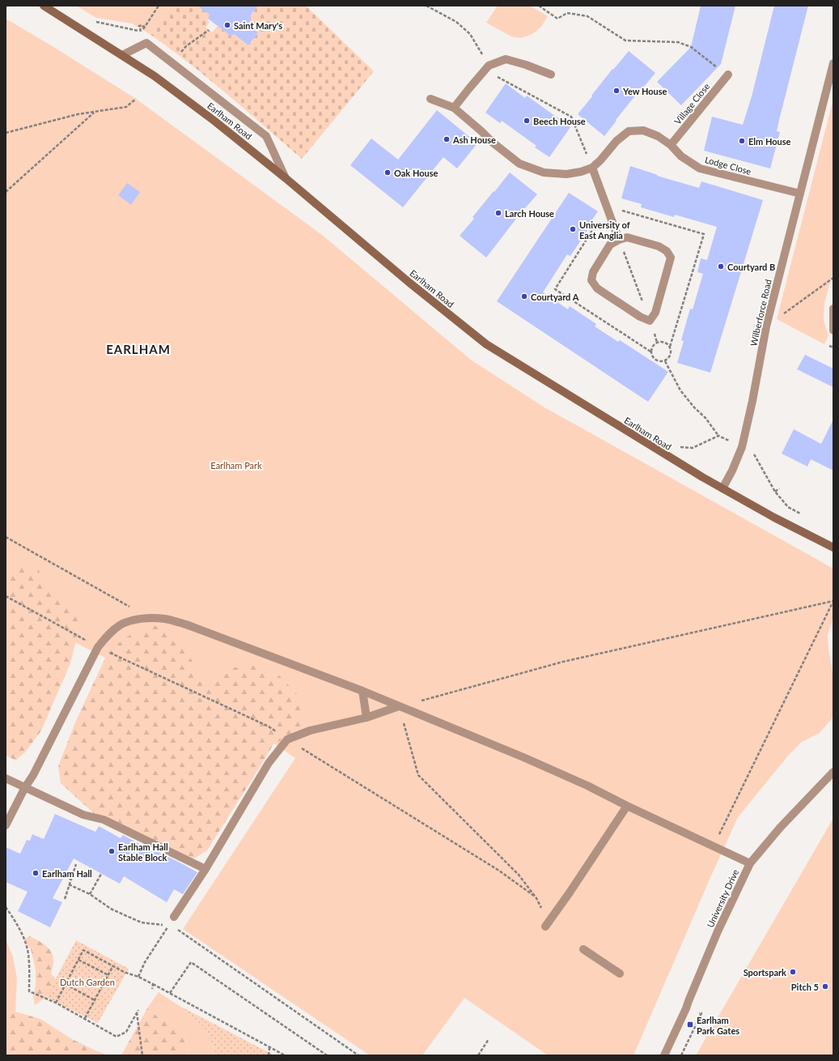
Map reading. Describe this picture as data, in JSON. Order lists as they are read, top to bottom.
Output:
{
  "streets": {
    "main road": ["Earlham Road"],
    "street": [
      "Village Close",
      "Lodge Close",
      "Wilberforce Road",
      "University Drive"
    ]
  },
  "crossings": [
    ["Village Close", "Lodge Close"],
    ["Earlham Road", "Wilberforce Road"],
    ["Lodge Close", "Wilberforce Road"]
  ],
  "districts": ["EARLHAM"],
  "parks": ["Earlham Park", "Dutch Garden"],
  "places": {
    "other": [
      "Saint Mary's",
      "Yew House",
      "Beech House",
      "Ash House",
      "Elm House",
      "Oak House",
      "Larch House",
      "University of East Anglia",
      "Courtyard B",
      "Courtyard A",
      "Earlham Hall Stable Block",
      "Earlham Hall",
      "Sportspark",
      "Pitch 5"
    ],
    "transit": ["Earlham Park Gates"]
  }
}
